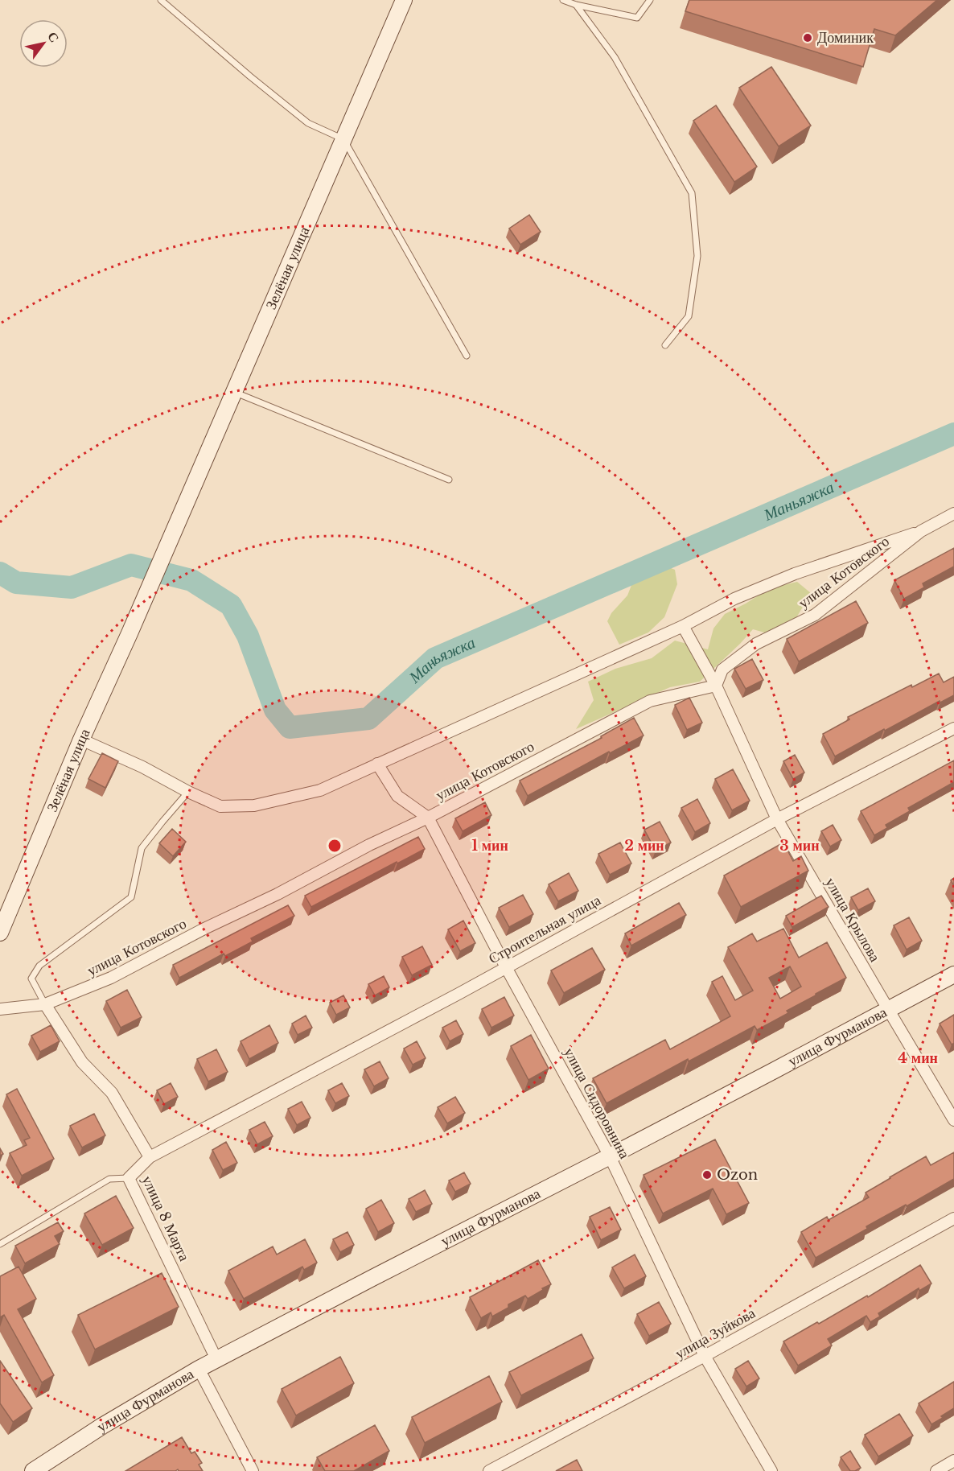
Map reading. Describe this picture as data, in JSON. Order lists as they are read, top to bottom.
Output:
{
  "streets": {
    "main road": ["Зелёная улица", "улица Фурманова"],
    "street": [
      "улица Котовского",
      "улица Крылова",
      "Строительная улица",
      "улица Сидоровнина",
      "улица 8 Марта",
      "улица Зуйкова"
    ]
  },
  "crossings": [
    ["улица Котовского", "улица Крылова"],
    ["улица Котовского", "улица Сидоровнина"],
    ["улица Котовского", "улица 8 Марта"],
    ["улица Крылова", "Строительная улица"],
    ["улица Крылова", "улица Фурманова"],
    ["Строительная улица", "улица Сидоровнина"],
    ["Строительная улица", "улица 8 Марта"],
    ["улица Фурманова", "улица Сидоровнина"],
    ["улица Фурманова", "улица 8 Марта"],
    ["улица Сидоровнина", "улица Зуйкова"]
  ],
  "water": ["Маньяжка"],
  "places": ["Доминик", "Ozon"],
  "north": "top right",
  "rings": [
    "1 мин",
    "2 мин",
    "3 мин",
    "4 мин"
  ]
}
